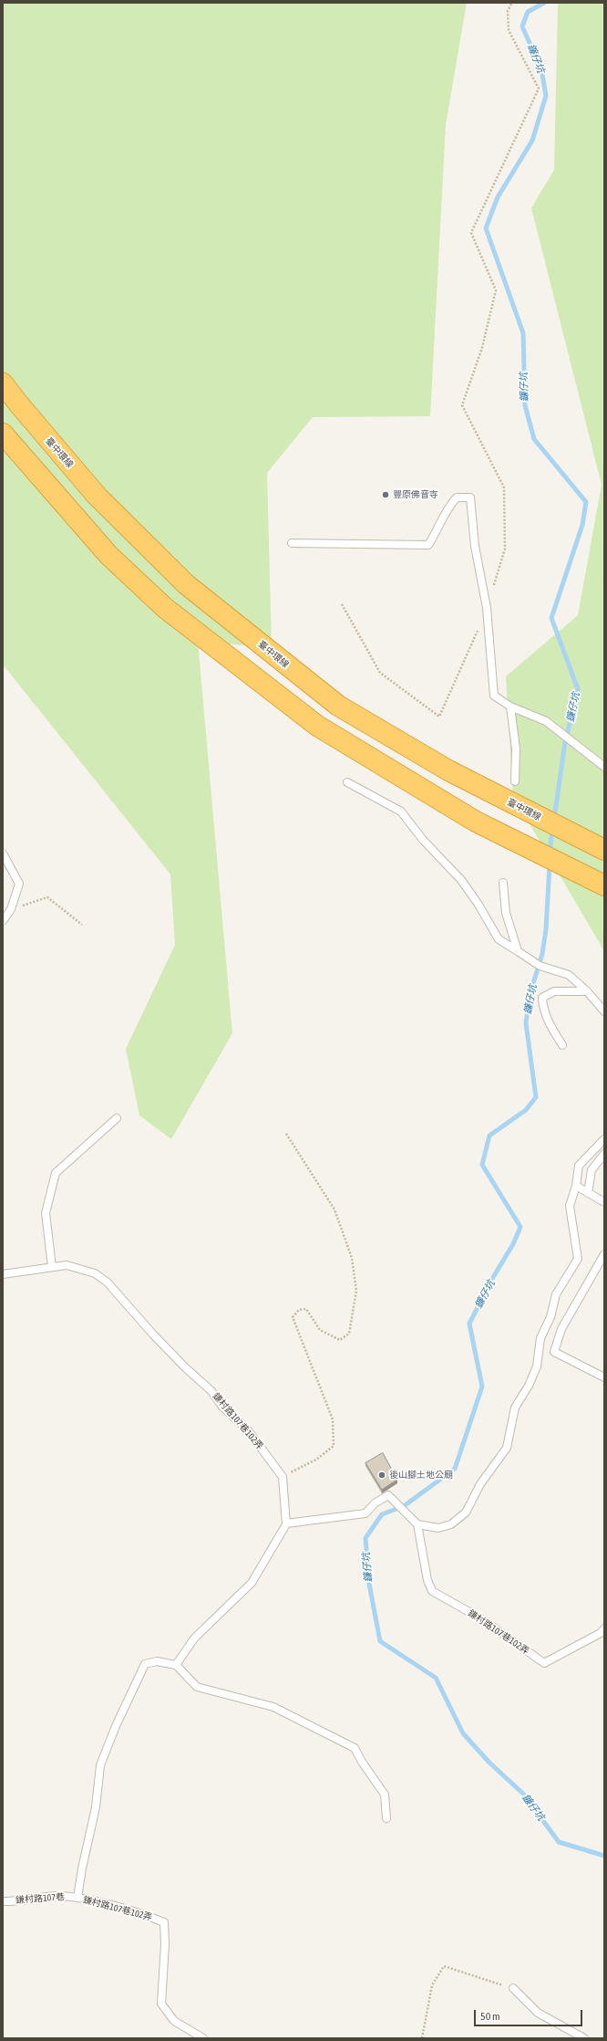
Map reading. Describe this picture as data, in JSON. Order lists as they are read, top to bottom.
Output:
{
  "streets": {
    "highway": ["臺中環線"],
    "lane": ["鎌村路107巷102弄", "鎌村路107巷"]
  },
  "crossings": [
    ["鎌村路107巷102弄", "鎌村路107巷"]
  ],
  "water": ["鐮仔坑"],
  "places": ["豐原佛音寺", "後山腳土地公廟"],
  "scale_bar": "50 m"
}
